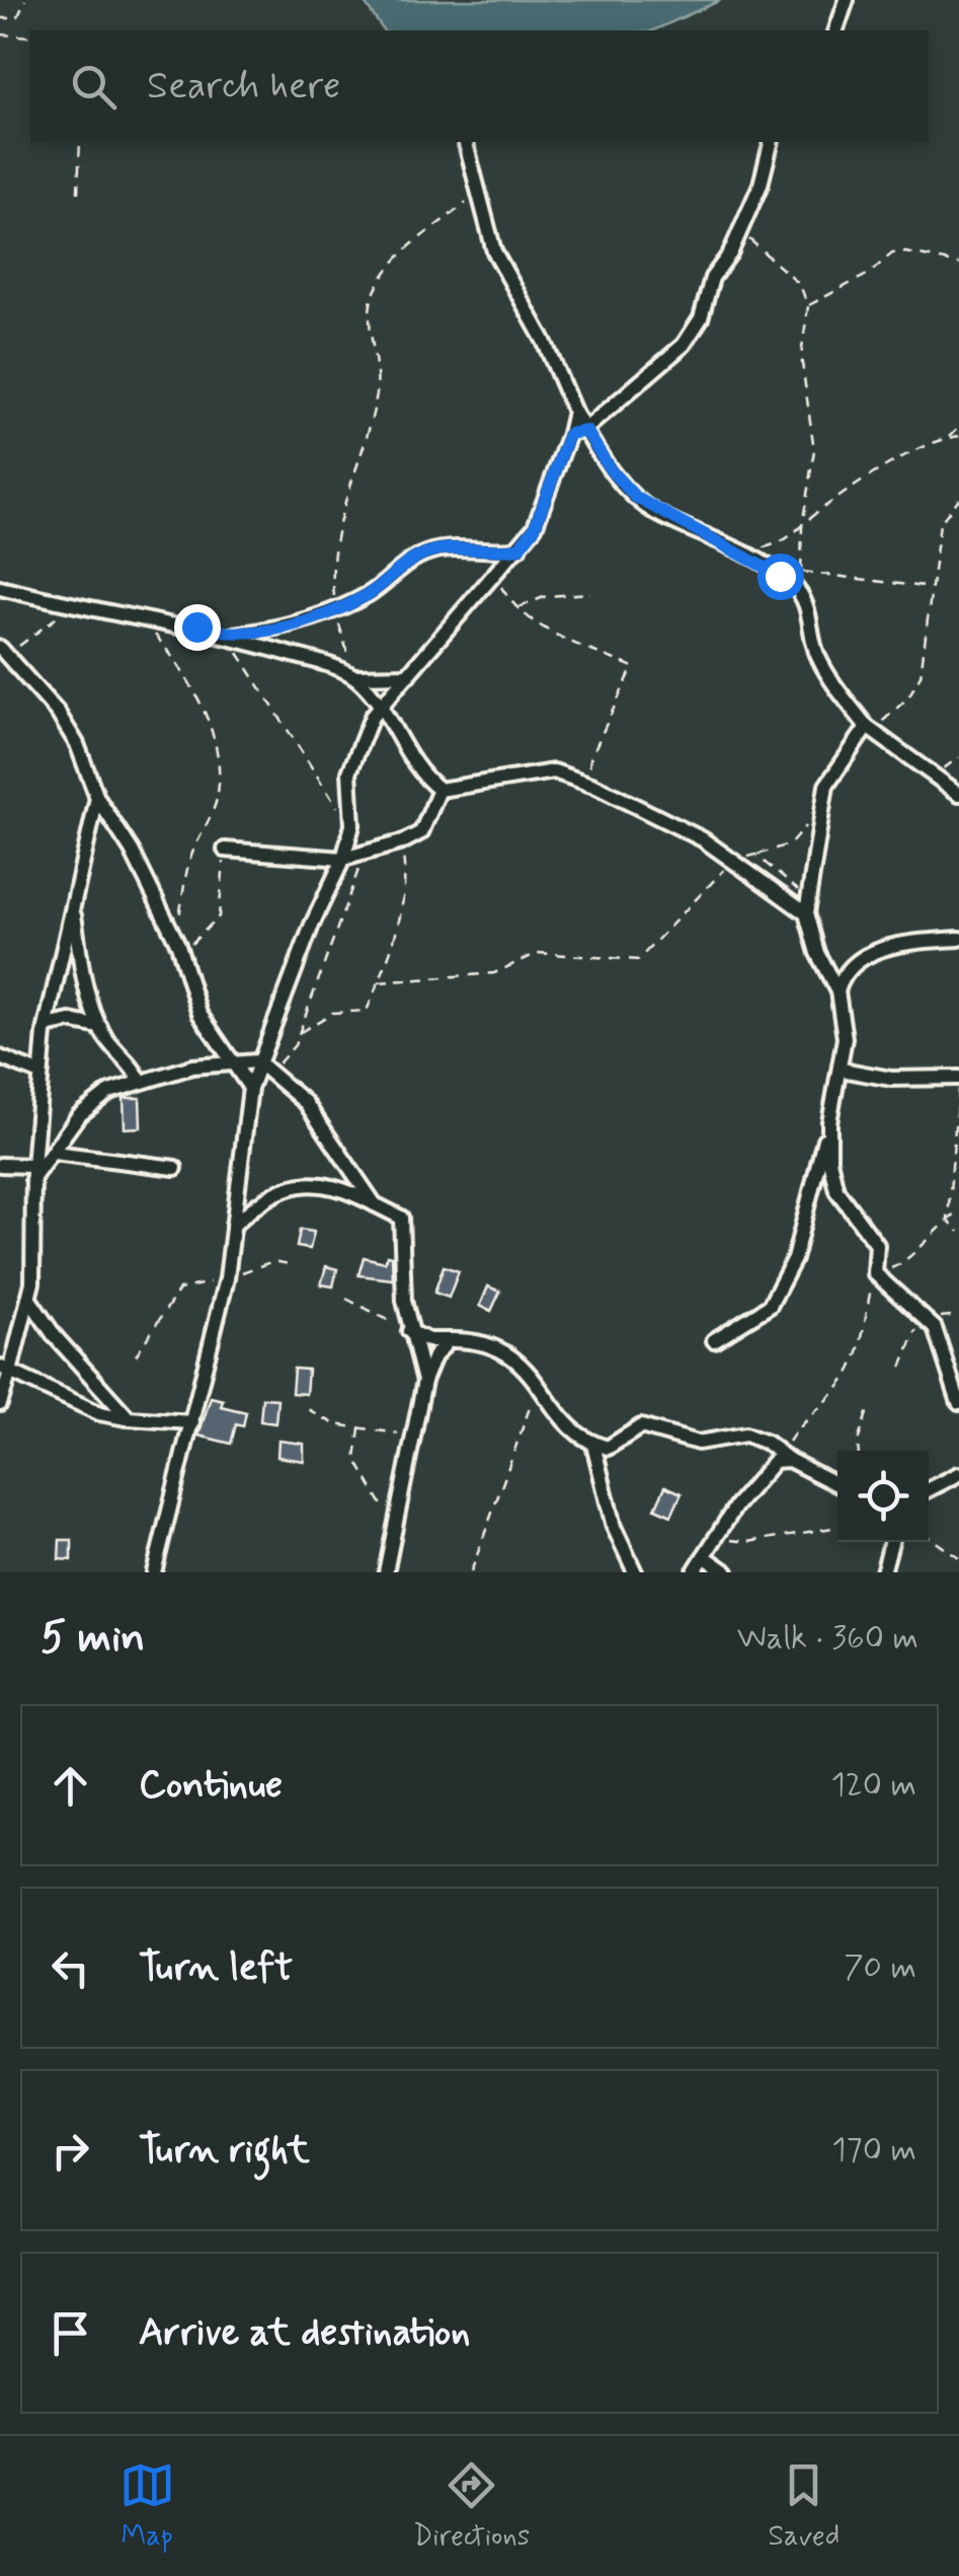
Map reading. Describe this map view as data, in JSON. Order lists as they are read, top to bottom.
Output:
{
  "page": {
    "search": "Search here",
    "heading": ["5 min", "Walk · 360 m"],
    "list": [
      ["Continue", "120 m"],
      ["Turn left", "70 m"],
      ["Turn right", "170 m"],
      "Arrive at destination"
    ],
    "nav": ["Map", "Directions", "Saved"]
  }
}
